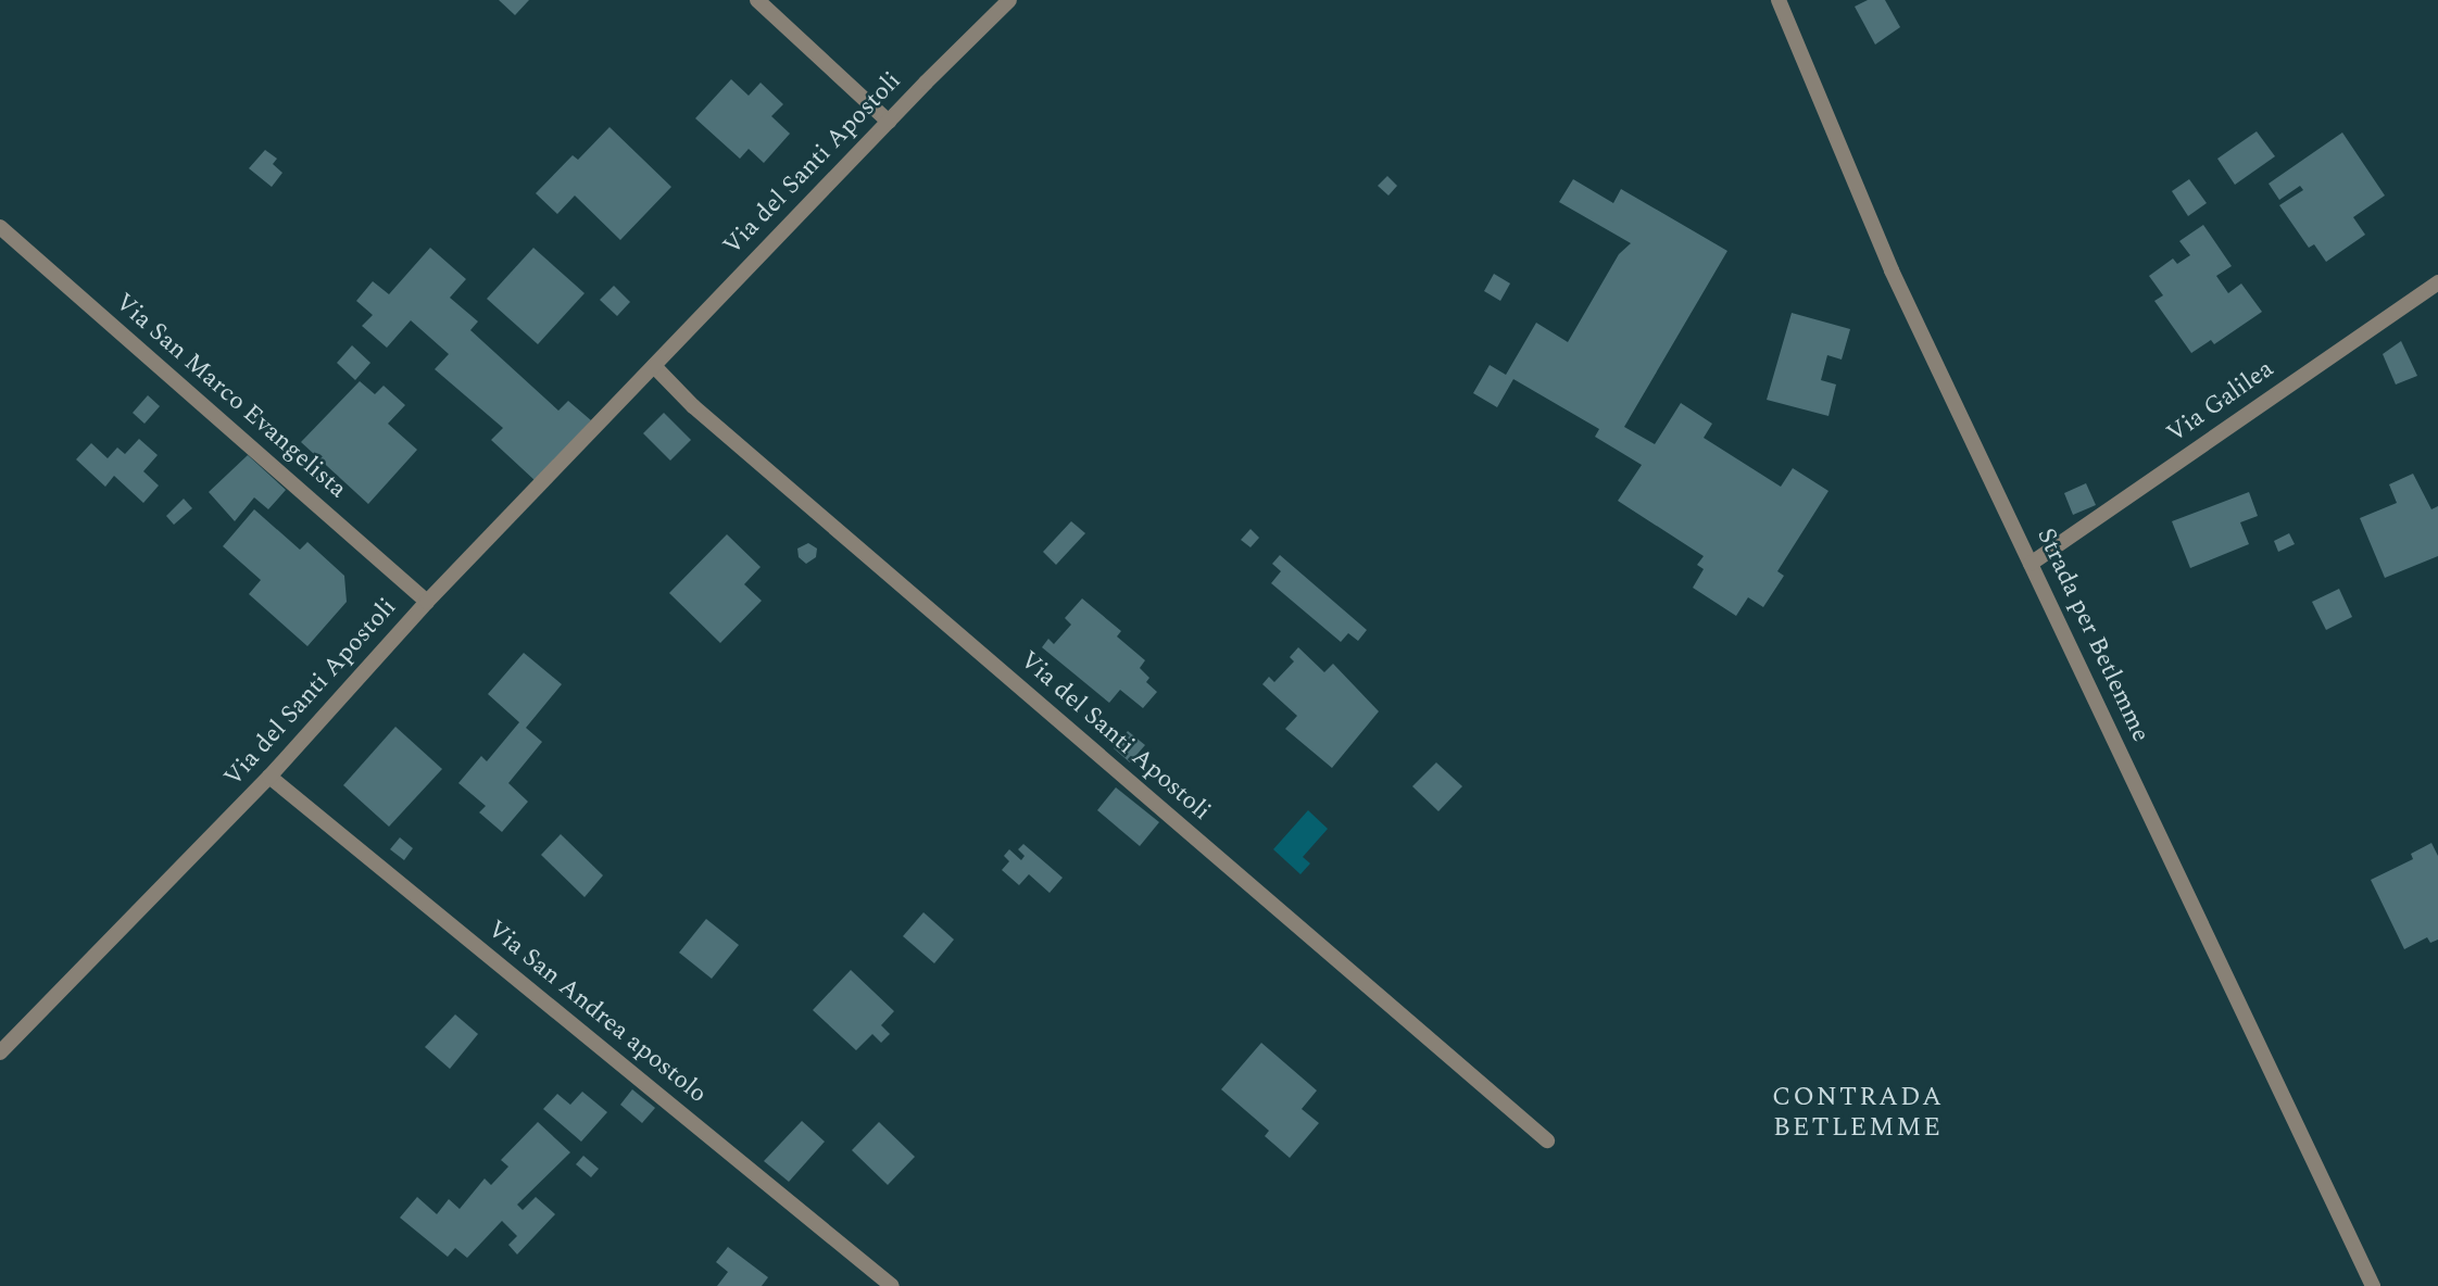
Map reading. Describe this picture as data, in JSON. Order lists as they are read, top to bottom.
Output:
{
  "streets": {
    "street": [
      "Via del Santi Apostoli",
      "Via San Marco Evangelista",
      "Via Galilea",
      "Strada per Betlemme",
      "Via San Andrea apostolo"
    ]
  },
  "crossings": [
    ["Via del Santi Apostoli", "Via San Marco Evangelista"],
    ["Via del Santi Apostoli", "Via San Andrea apostolo"],
    ["Via Galilea", "Strada per Betlemme"]
  ],
  "districts": ["CONTRADA BETLEMME"]
}
